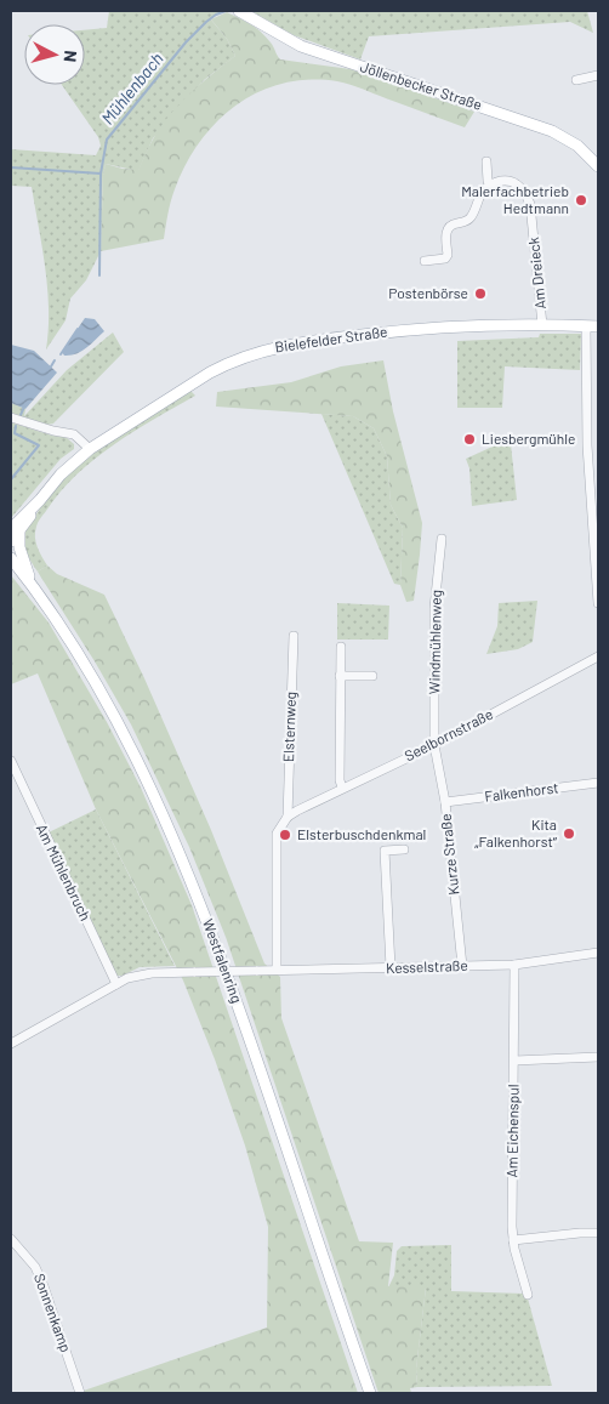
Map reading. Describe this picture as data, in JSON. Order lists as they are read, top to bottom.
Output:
{
  "streets": {
    "main road": ["Jöllenbecker Straße", "Bielefelder Straße", "Westfalenring"],
    "street": [
      "Am Dreieck",
      "Windmühlenweg",
      "Elsternweg",
      "Seelbornstraße",
      "Falkenhorst",
      "Kurze Straße",
      "Am Mühlenbruch",
      "Kesselstraße",
      "Am Eichenspul",
      "Sonnenkamp"
    ]
  },
  "crossings": [
    ["Am Dreieck", "Bielefelder Straße"],
    ["Windmühlenweg", "Seelbornstraße"],
    ["Windmühlenweg", "Kurze Straße"],
    ["Elsternweg", "Seelbornstraße"],
    ["Seelbornstraße", "Kurze Straße"],
    ["Falkenhorst", "Kurze Straße"],
    ["Kurze Straße", "Kesselstraße"],
    ["Am Mühlenbruch", "Kesselstraße"],
    ["Kesselstraße", "Am Eichenspul"]
  ],
  "water": ["Mühlenbach"],
  "places": [
    "Malerfachbetrieb Hedtmann",
    "Postenbörse",
    "Liesbergmühle",
    "Kita „Falkenhorst“",
    "Elsterbuschdenkmal"
  ],
  "north": "right"
}
